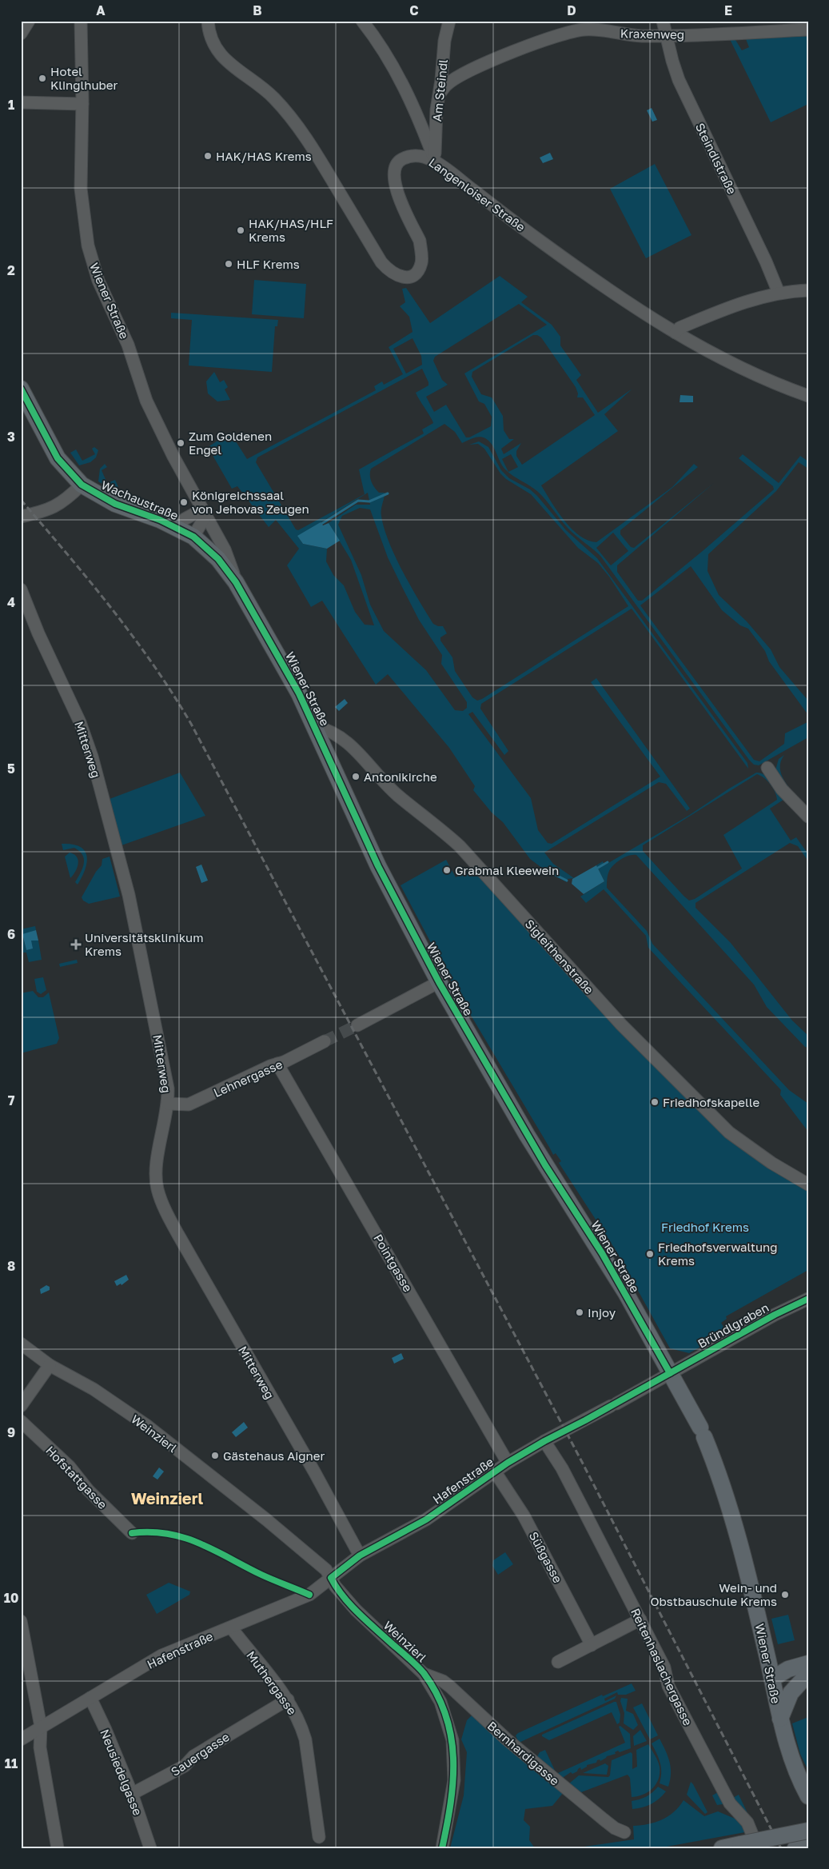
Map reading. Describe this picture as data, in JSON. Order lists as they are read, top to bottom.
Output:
{
  "streets": {
    "main road": ["Wiener Straße", "Wachaustraße"],
    "street": [
      "Kraxenweg",
      "Am Steindl",
      "Steindlstraße",
      "Langenloiser Straße",
      "Mitterweg",
      "Sigleithenstraße",
      "Lehnergasse",
      "Pointgasse",
      "Bründlgraben",
      "Weinzierl",
      "Hofstattgasse",
      "Hafenstraße",
      "Süßgasse",
      "Reitenhaslachergasse",
      "Muthergasse",
      "Bernhardigasse",
      "Sauergasse",
      "Neusiedelgasse"
    ]
  },
  "crossings": [
    ["Kraxenweg", "Am Steindl"],
    ["Kraxenweg", "Steindlstraße"],
    ["Am Steindl", "Langenloiser Straße"],
    ["Wiener Straße", "Wachaustraße"],
    ["Wiener Straße", "Sigleithenstraße"],
    ["Wiener Straße", "Bründlgraben"],
    ["Wiener Straße", "Hafenstraße"],
    ["Mitterweg", "Lehnergasse"],
    ["Mitterweg", "Hafenstraße"],
    ["Lehnergasse", "Pointgasse"],
    ["Pointgasse", "Hafenstraße"],
    ["Bründlgraben", "Hafenstraße"],
    ["Weinzierl", "Hafenstraße"],
    ["Weinzierl", "Bernhardigasse"],
    ["Hafenstraße", "Süßgasse"],
    ["Hafenstraße", "Reitenhaslachergasse"],
    ["Hafenstraße", "Muthergasse"],
    ["Hafenstraße", "Neusiedelgasse"],
    ["Muthergasse", "Sauergasse"],
    ["Sauergasse", "Neusiedelgasse"]
  ],
  "districts": ["Weinzierl"],
  "parks": ["Friedhof Krems"],
  "places": {
    "other": [
      "Hotel Klinglhuber",
      "HAK/HAS Krems",
      "HAK/HAS/HLF Krems",
      "HLF Krems",
      "Zum Goldenen Engel",
      "Königreichssaal von Jehovas Zeugen",
      "Antonikirche",
      "Grabmal Kleewein",
      "Friedhofskapelle",
      "Friedhofsverwaltung Krems",
      "Injoy",
      "Gästehaus Aigner",
      "Wein- und Obstbauschule Krems"
    ],
    "health": ["Universitätsklinikum Krems"]
  },
  "grid": {
    "columns": [
      "A",
      "B",
      "C",
      "D",
      "E"
    ],
    "rows": [
      "1",
      "2",
      "3",
      "4",
      "5",
      "6",
      "7",
      "8",
      "9",
      "10",
      "11"
    ]
  }
}
